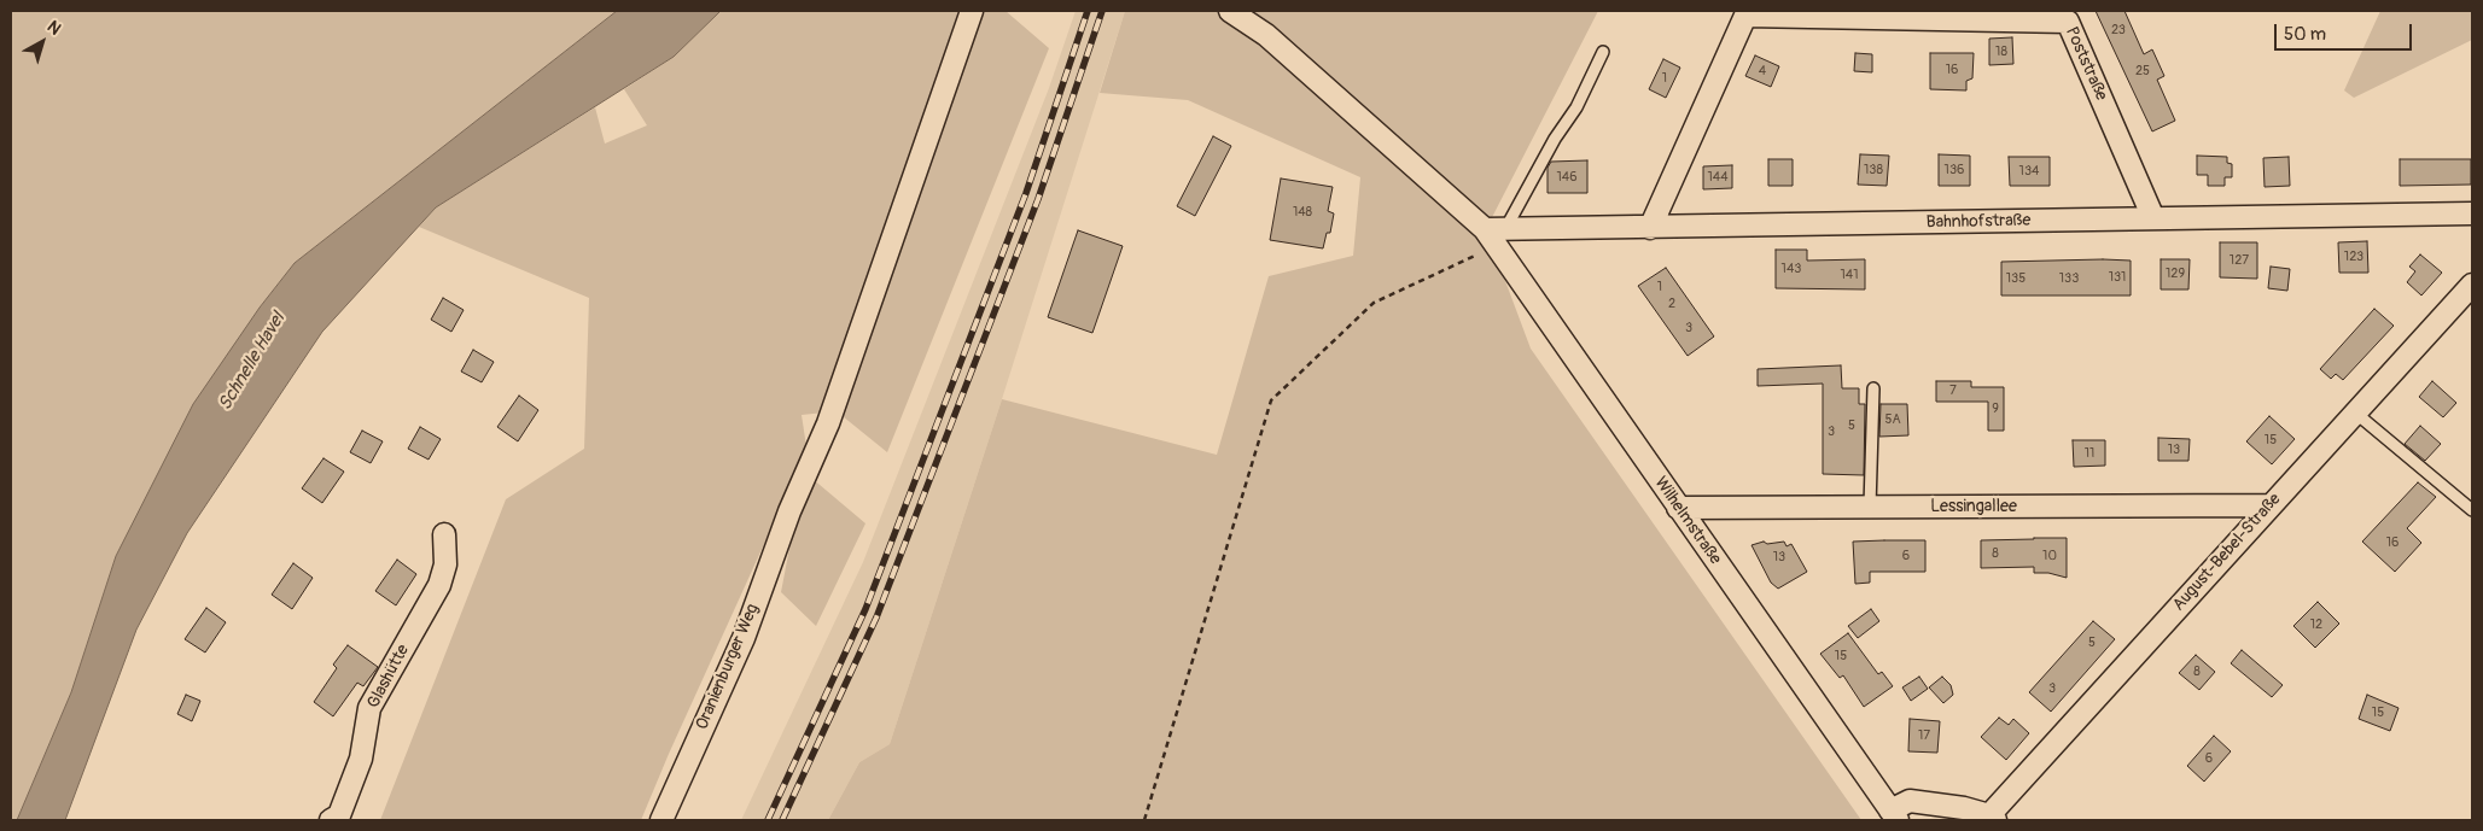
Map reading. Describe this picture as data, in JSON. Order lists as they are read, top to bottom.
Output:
{
  "streets": {
    "street": [
      "Poststraße",
      "Bahnhofstraße",
      "Lessingallee",
      "Wilhelmstraße",
      "August-Bebel-Straße",
      "Oranienburger Weg",
      "Glashütte"
    ]
  },
  "crossings": [
    ["Poststraße", "Bahnhofstraße"],
    ["Bahnhofstraße", "Wilhelmstraße"],
    ["Lessingallee", "Wilhelmstraße"],
    ["Lessingallee", "August-Bebel-Straße"],
    ["Wilhelmstraße", "August-Bebel-Straße"]
  ],
  "water": ["Schnelle Havel"],
  "house_numbers": [
    "23",
    "18",
    "16",
    "4",
    "25",
    "1",
    "138",
    "136",
    "134",
    "146",
    "144",
    "148",
    "123",
    "127",
    "143",
    "129",
    "141",
    "131",
    "135",
    "133",
    "1",
    "2",
    "3",
    "7",
    "9",
    "5A",
    "5",
    "3",
    "15",
    "13",
    "11",
    "16",
    "8",
    "6",
    "10",
    "13",
    "12",
    "5",
    "15",
    "8",
    "3",
    "15",
    "17",
    "6"
  ],
  "scale_bar": "50 m",
  "north": "top right"
}
